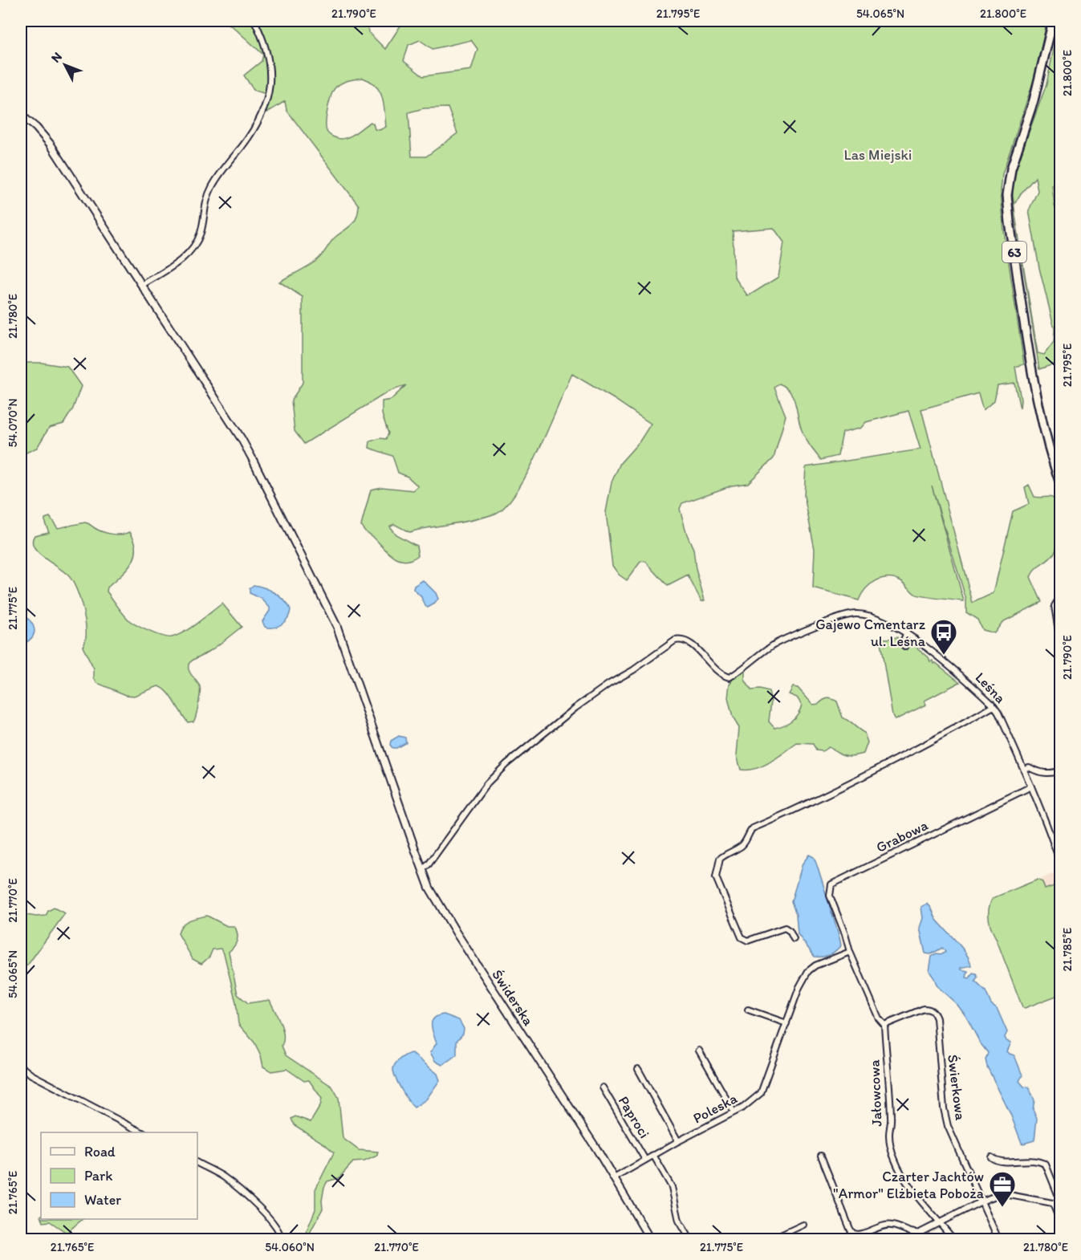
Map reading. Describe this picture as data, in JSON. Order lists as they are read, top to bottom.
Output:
{
  "streets": {
    "main road": ["63"],
    "street": [
      "Leśna",
      "Grabowa",
      "Świderska",
      "Świerkowa",
      "Jałowcowa",
      "Poleska",
      "Paproci"
    ]
  },
  "crossings": [
    ["Leśna", "Grabowa"],
    ["Leśna", "Świderska"],
    ["Grabowa", "Jałowcowa"],
    ["Świderska", "Poleska"],
    ["Świerkowa", "Jałowcowa"],
    ["Jałowcowa", "Poleska"],
    ["Poleska", "Paproci"]
  ],
  "parks": ["Las Miejski"],
  "places": {
    "bus stop": ["Gajewo Cmentarz ul. Leśna"],
    "office": ["Czarter Jachtów \"Armor\" Elżbieta Poboża"]
  },
  "legend": ["Road", "Park", "Water"],
  "north": "top left",
  "coordinates": [
    "21.790°E",
    "21.795°E",
    "54.065°N",
    "21.800°E",
    "21.780°E",
    "54.070°N",
    "21.775°E",
    "21.770°E",
    "21.785°E",
    "21.765°E",
    "54.060°N"
  ]
}
